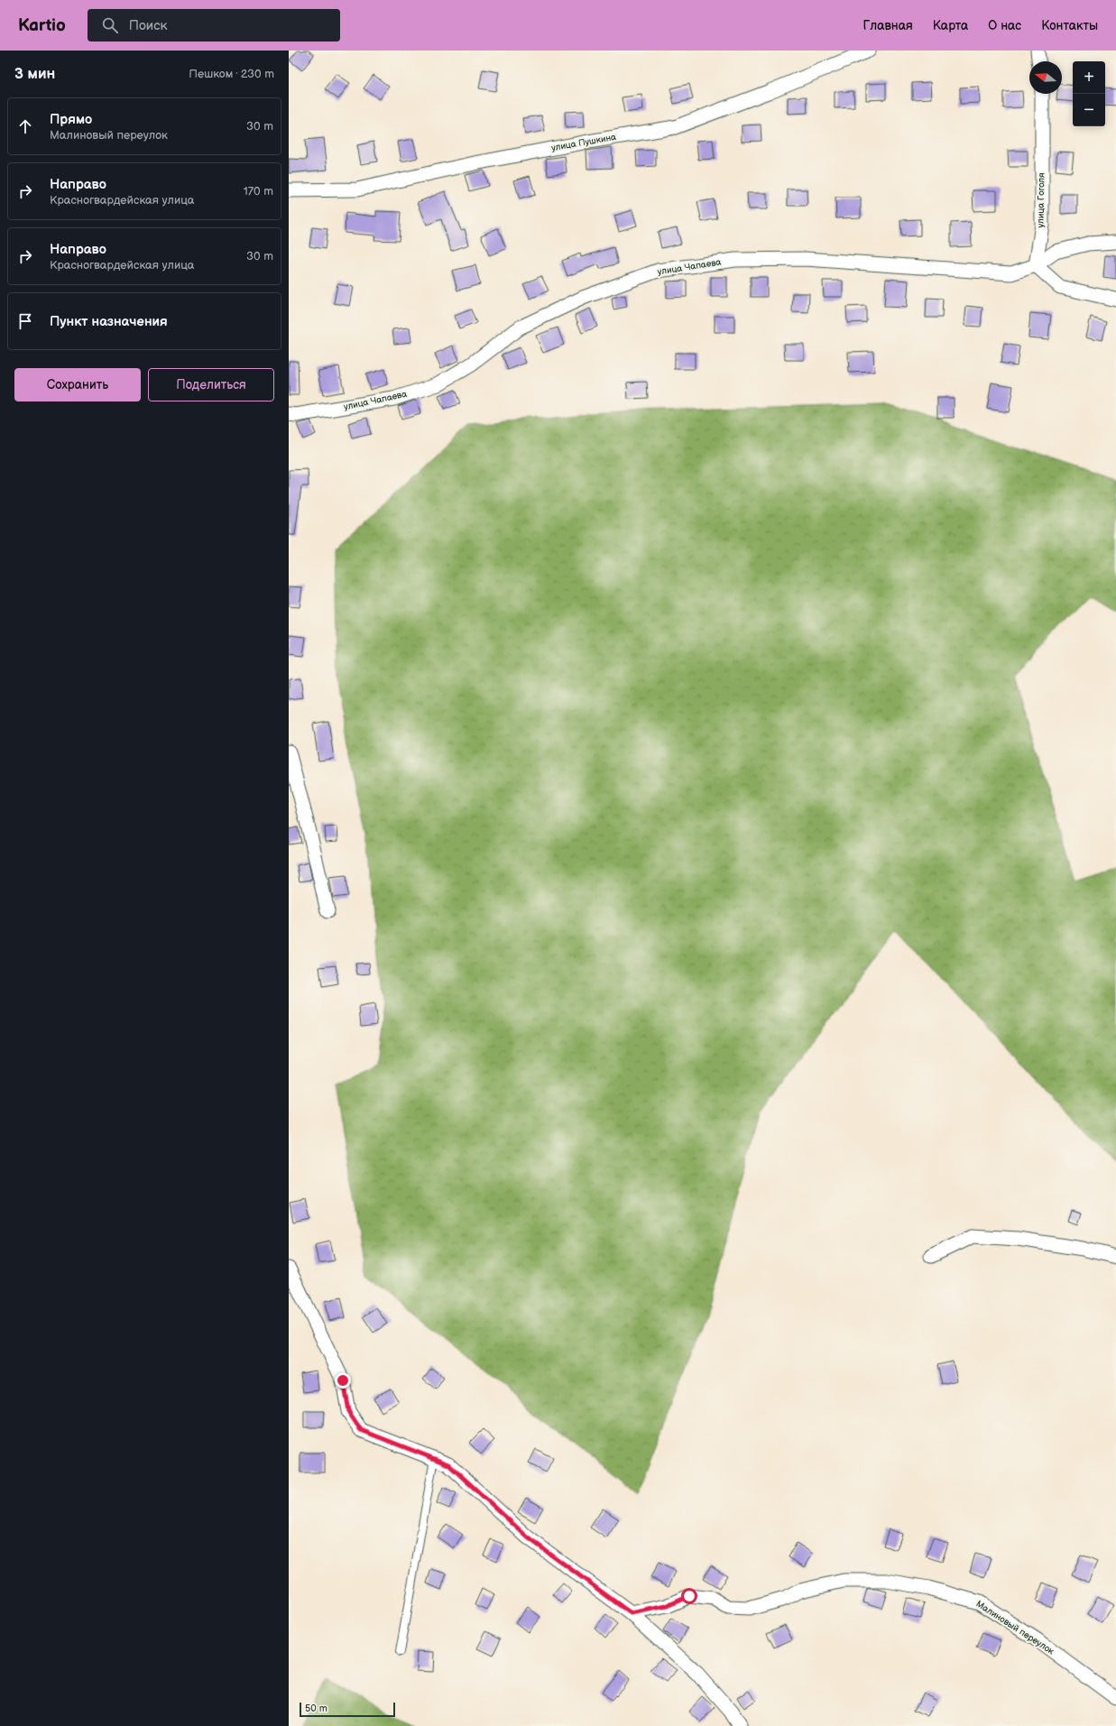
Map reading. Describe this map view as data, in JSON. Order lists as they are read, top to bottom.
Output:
{
  "streets": {
    "street": [
      "улица Пушкина",
      "улица Гоголя",
      "улица Чапаева",
      "Малиновый переулок"
    ]
  },
  "crossings": [
    ["улица Гоголя", "улица Чапаева"]
  ],
  "scale_bar": "50 m",
  "north": "left",
  "page": {
    "header": "Kartio",
    "search": "Поиск",
    "nav": [
      "Главная",
      "Карта",
      "О нас",
      "Контакты"
    ],
    "heading": ["3 мин", "Пешком · 230 m"],
    "map_buttons": ["+", "−"],
    "list": [
      ["Прямо", "Малиновый переулок", "30 m"],
      ["Направо", "Красногвардейская улица", "170 m"],
      ["Направо", "Красногвардейская улица", "30 m"],
      "Пункт назначения"
    ],
    "buttons": ["Сохранить", "Поделиться"],
    "scale": "50 m"
  }
}
